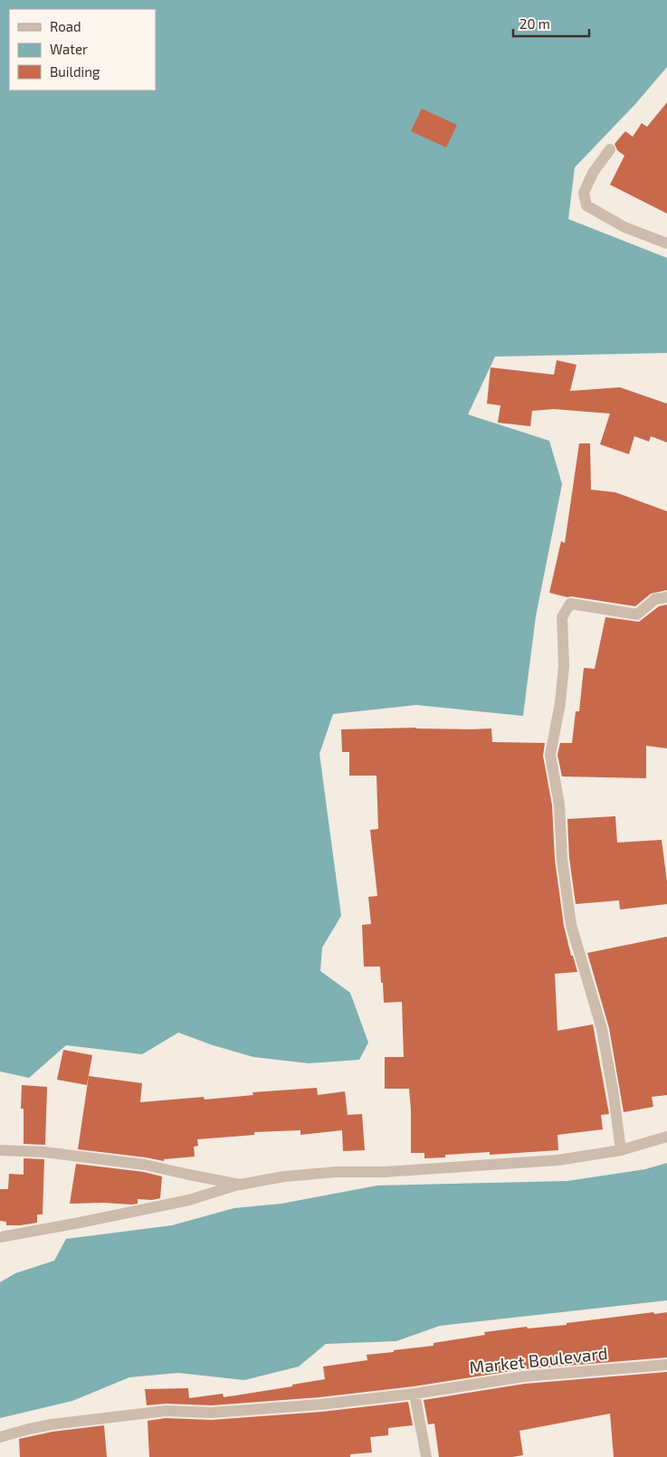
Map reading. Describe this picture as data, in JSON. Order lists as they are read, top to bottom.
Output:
{
  "streets": {
    "street": ["Market Boulevard"]
  },
  "legend": ["Road", "Water", "Building"],
  "scale_bar": "20 m"
}
